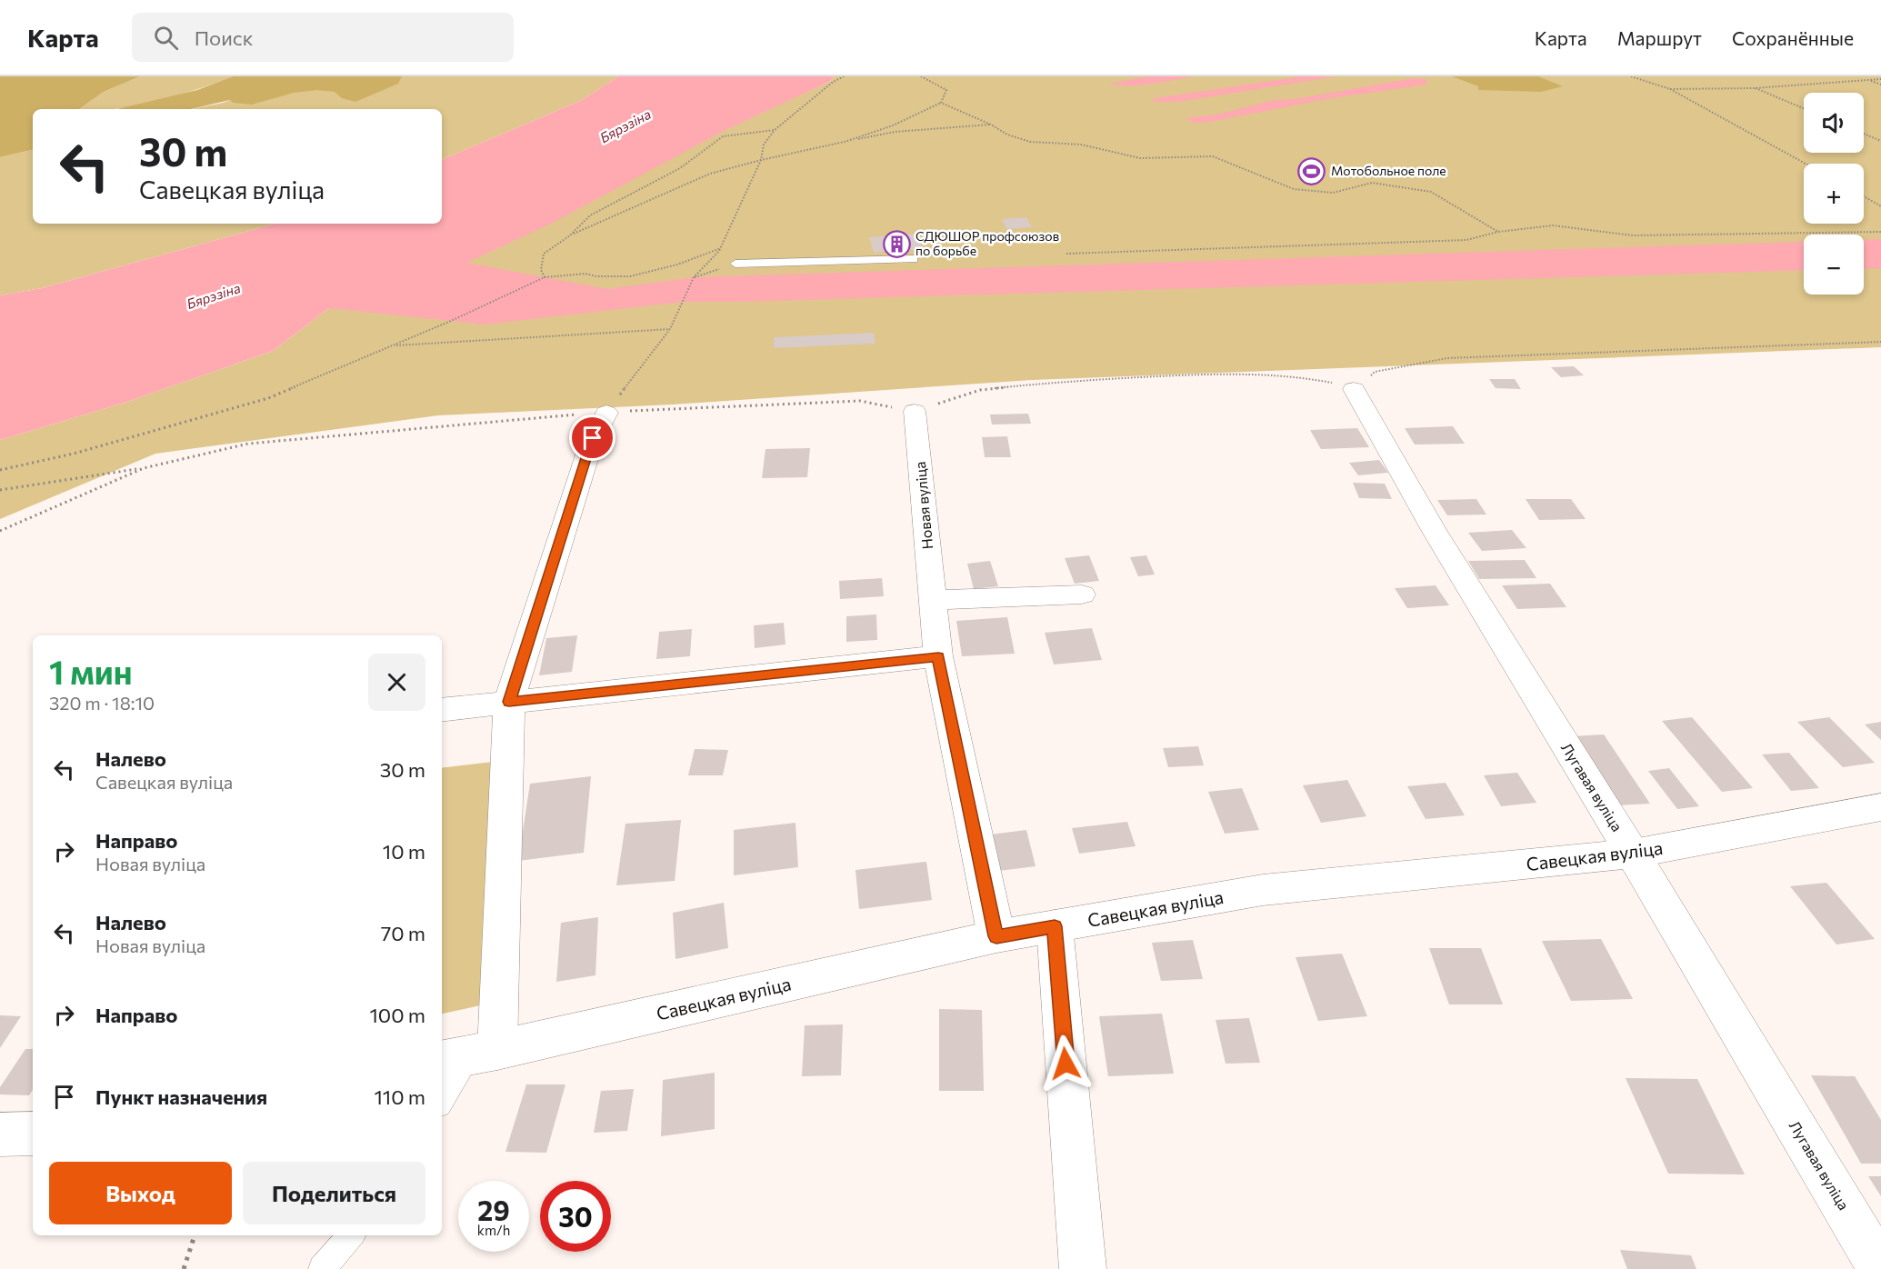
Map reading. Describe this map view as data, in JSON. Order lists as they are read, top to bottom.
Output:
{
  "streets": {
    "street": ["Новая вуліца", "Лугавая вуліца", "Савецкая вуліца"]
  },
  "crossings": [
    ["Новая вуліца", "Савецкая вуліца"],
    ["Лугавая вуліца", "Савецкая вуліца"]
  ],
  "water": ["Бярэзіна"],
  "places": {
    "sports": ["Мотобольное поле"],
    "building": ["СДЮШОР профсоюзов по борьбе"]
  },
  "page": {
    "header": "Карта",
    "search": "Поиск",
    "nav": ["Карта", "Маршрут", "Сохранённые"],
    "map_buttons": ["+", "−"],
    "turn": ["30 m", "Савецкая вуліца"],
    "heading": ["1 мин", "320 m · 18:10"],
    "list": [
      {
        "name": "Налево",
        "note": "Савецкая вуліца",
        "value": "30 m"
      },
      {
        "name": "Направо",
        "note": "Новая вуліца",
        "value": "10 m"
      },
      {
        "name": "Налево",
        "note": "Новая вуліца",
        "value": "70 m"
      },
      {
        "name": "Направо",
        "value": "100 m"
      },
      {
        "name": "Пункт назначения",
        "value": "110 m"
      }
    ],
    "buttons": ["Выход", "Поделиться"],
    "speed": "29 km/h",
    "limit": "30"
  }
}
